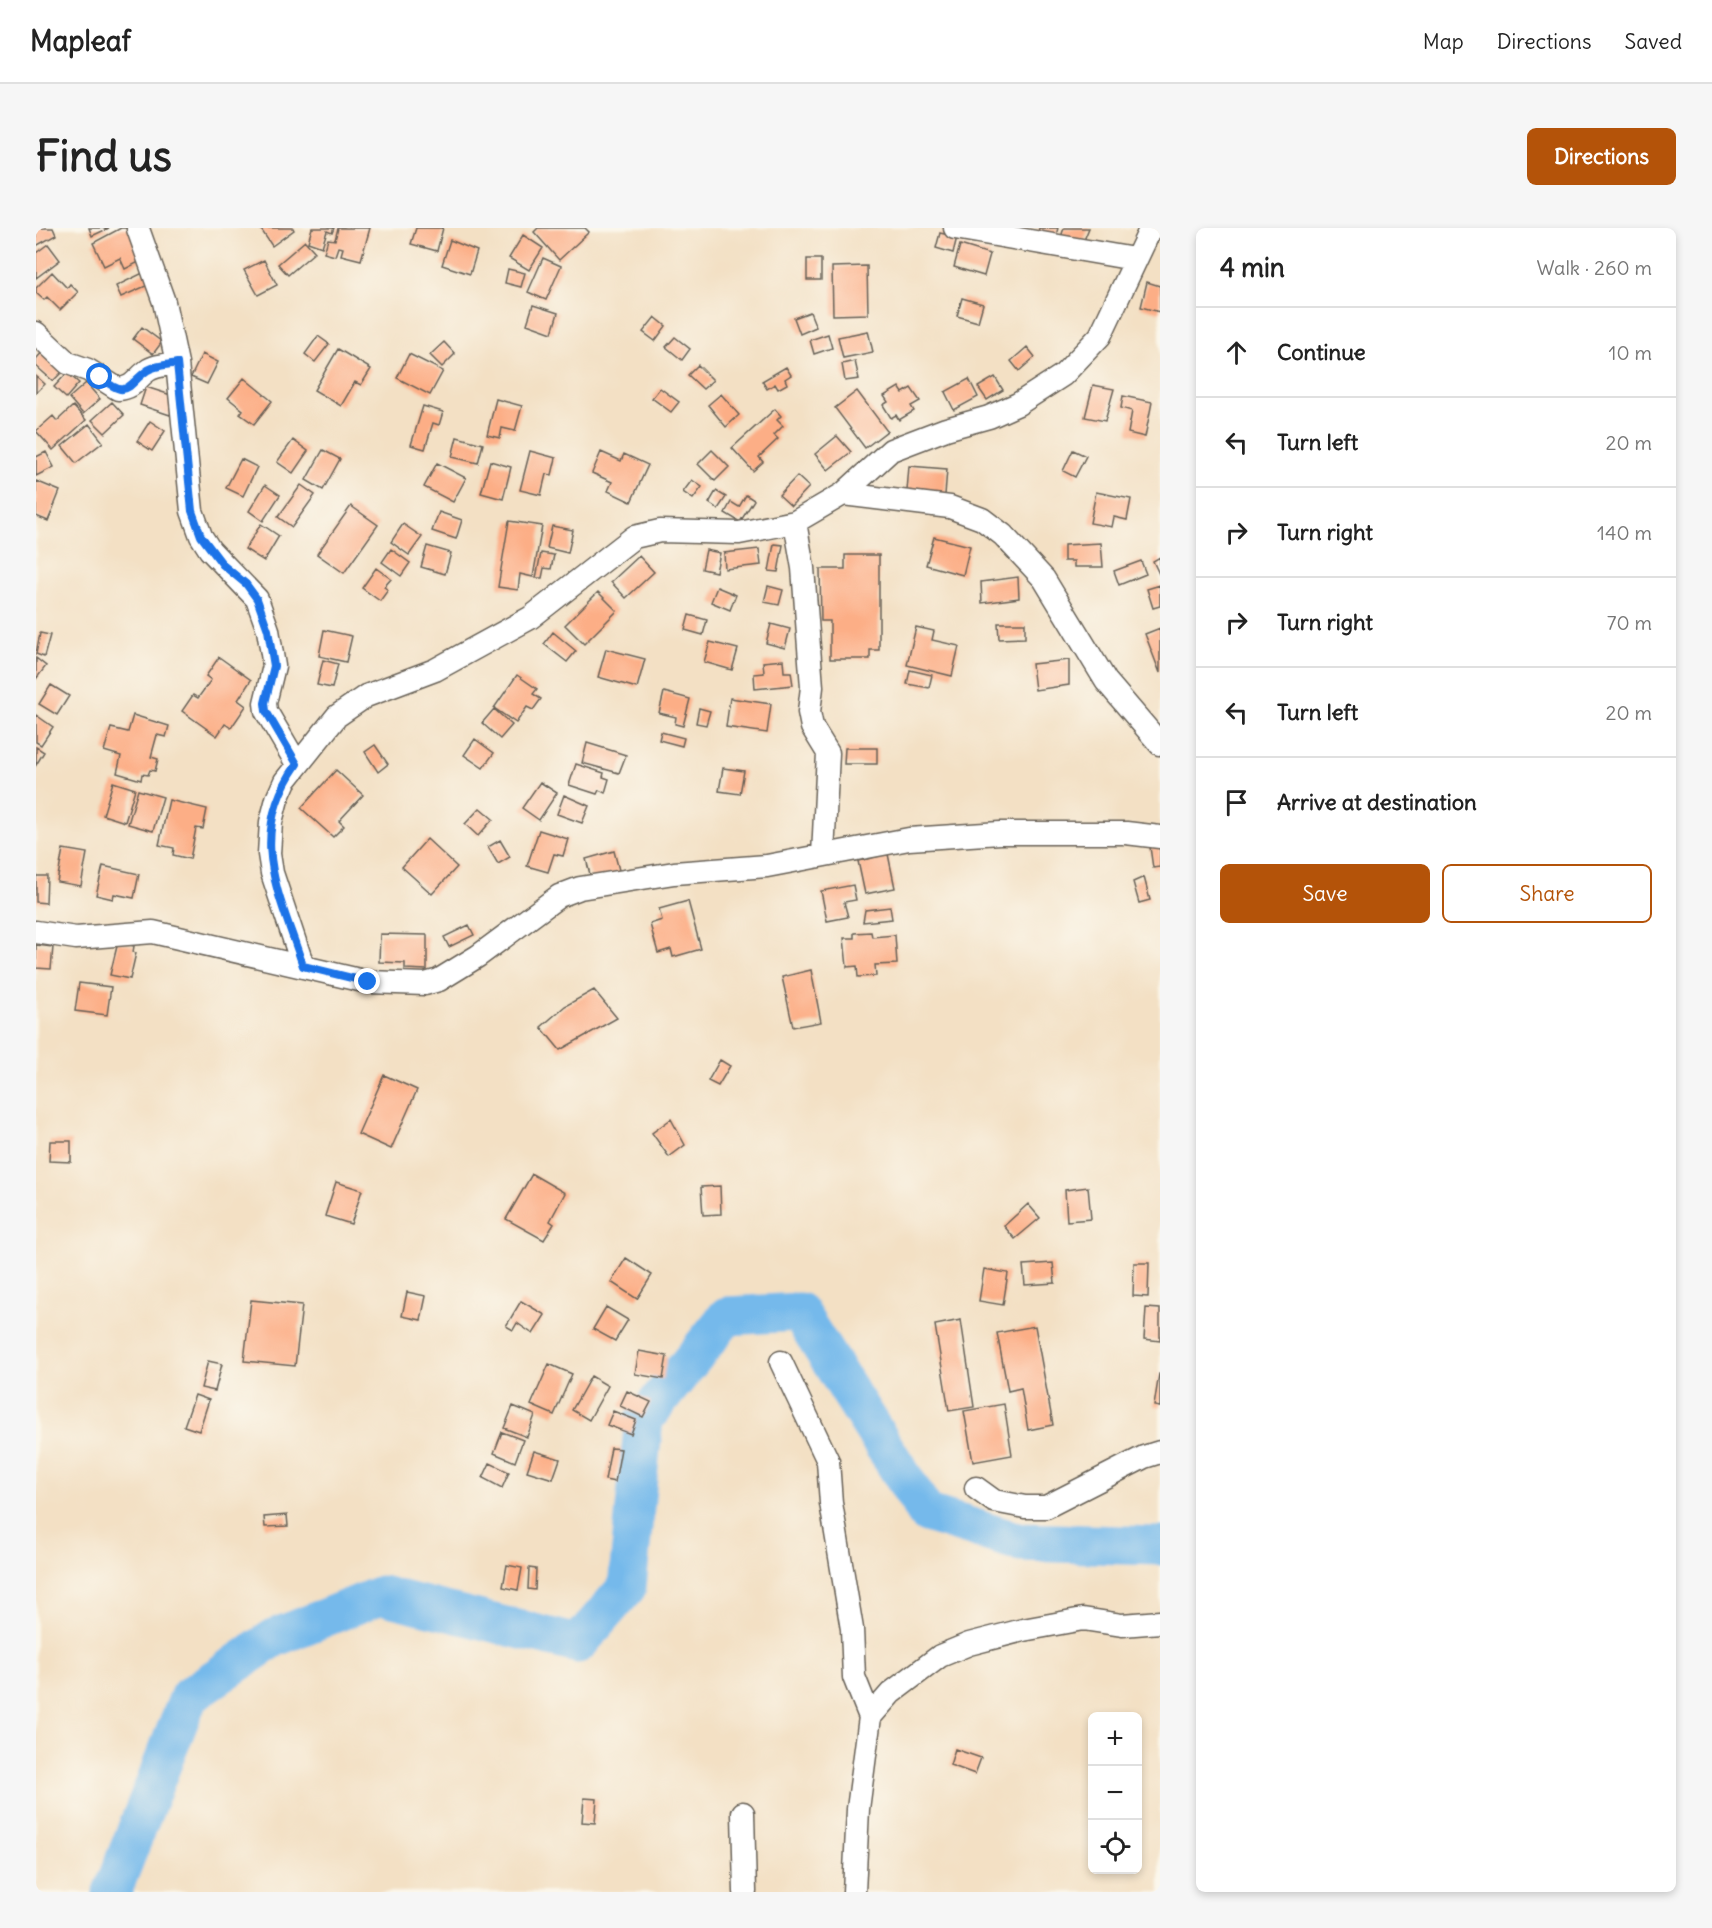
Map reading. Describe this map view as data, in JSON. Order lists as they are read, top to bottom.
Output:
{
  "page": {
    "header": "Mapleaf",
    "nav": ["Map", "Directions", "Saved"],
    "buttons": [
      "Directions",
      ["Save", "Share"]
    ],
    "title": "Find us",
    "heading": ["4 min", "Walk · 260 m"],
    "list": [
      ["Continue", "10 m"],
      ["Turn left", "20 m"],
      ["Turn right", "140 m"],
      ["Turn right", "70 m"],
      ["Turn left", "20 m"],
      "Arrive at destination"
    ],
    "map_buttons": ["+", "−"]
  }
}
